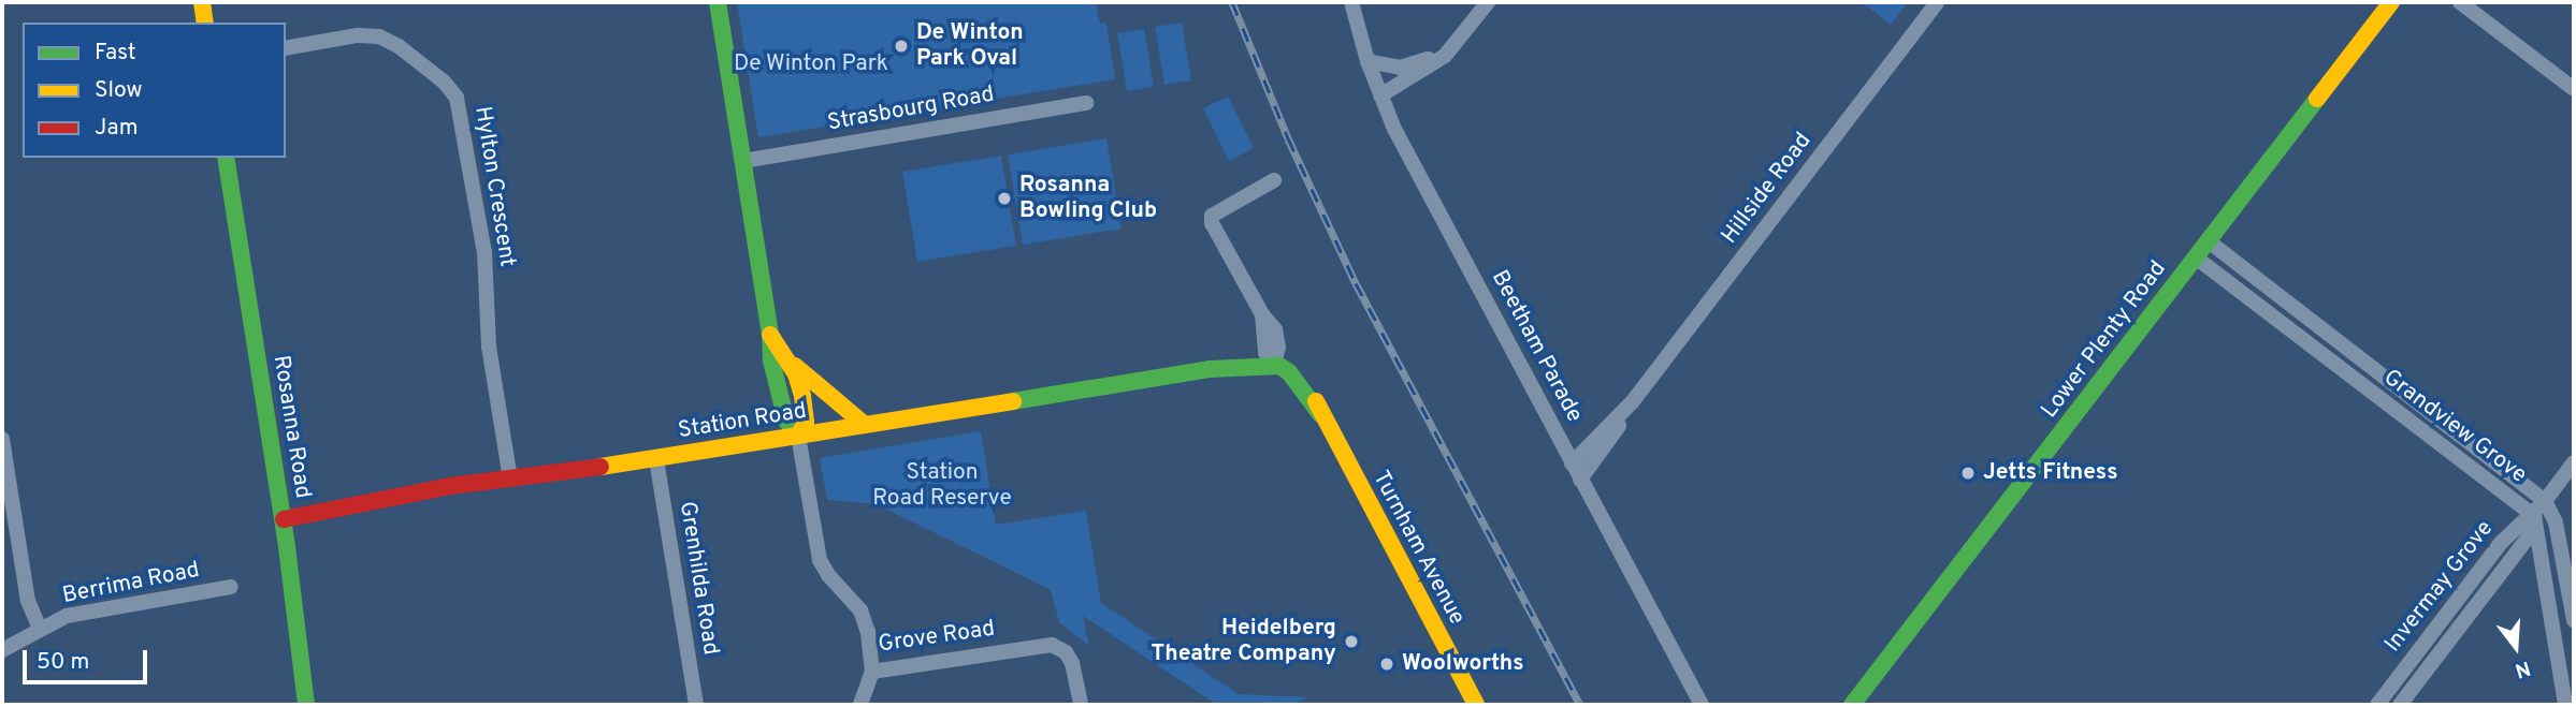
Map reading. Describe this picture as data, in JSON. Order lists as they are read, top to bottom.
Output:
{
  "streets": {
    "main road": [
      "Lower Plenty Road",
      "Station Road",
      "Rosanna Road",
      "Turnham Avenue",
      "Grove Road"
    ],
    "street": [
      "Strasbourg Road",
      "Hylton Crescent",
      "Hillside Road",
      "Beetham Parade",
      "Grandview Grove",
      "Grenhilda Road",
      "Berrima Road",
      "Invermay Grove"
    ]
  },
  "crossings": [
    ["Strasbourg Road", "Grove Road"],
    ["Hylton Crescent", "Station Road"],
    ["Hillside Road", "Beetham Parade"],
    ["Lower Plenty Road", "Grandview Grove"],
    ["Station Road", "Rosanna Road"],
    ["Station Road", "Turnham Avenue"],
    ["Station Road", "Grenhilda Road"],
    ["Station Road", "Grove Road"],
    ["Grandview Grove", "Invermay Grove"]
  ],
  "parks": ["De Winton Park", "Station Road Reserve"],
  "places": [
    "De Winton Park Oval",
    "Rosanna Bowling Club",
    "Jetts Fitness",
    "Heidelberg Theatre Company",
    "Woolworths"
  ],
  "legend": ["Fast", "Slow", "Jam"],
  "scale_bar": "50 m",
  "north": "bottom"
}
